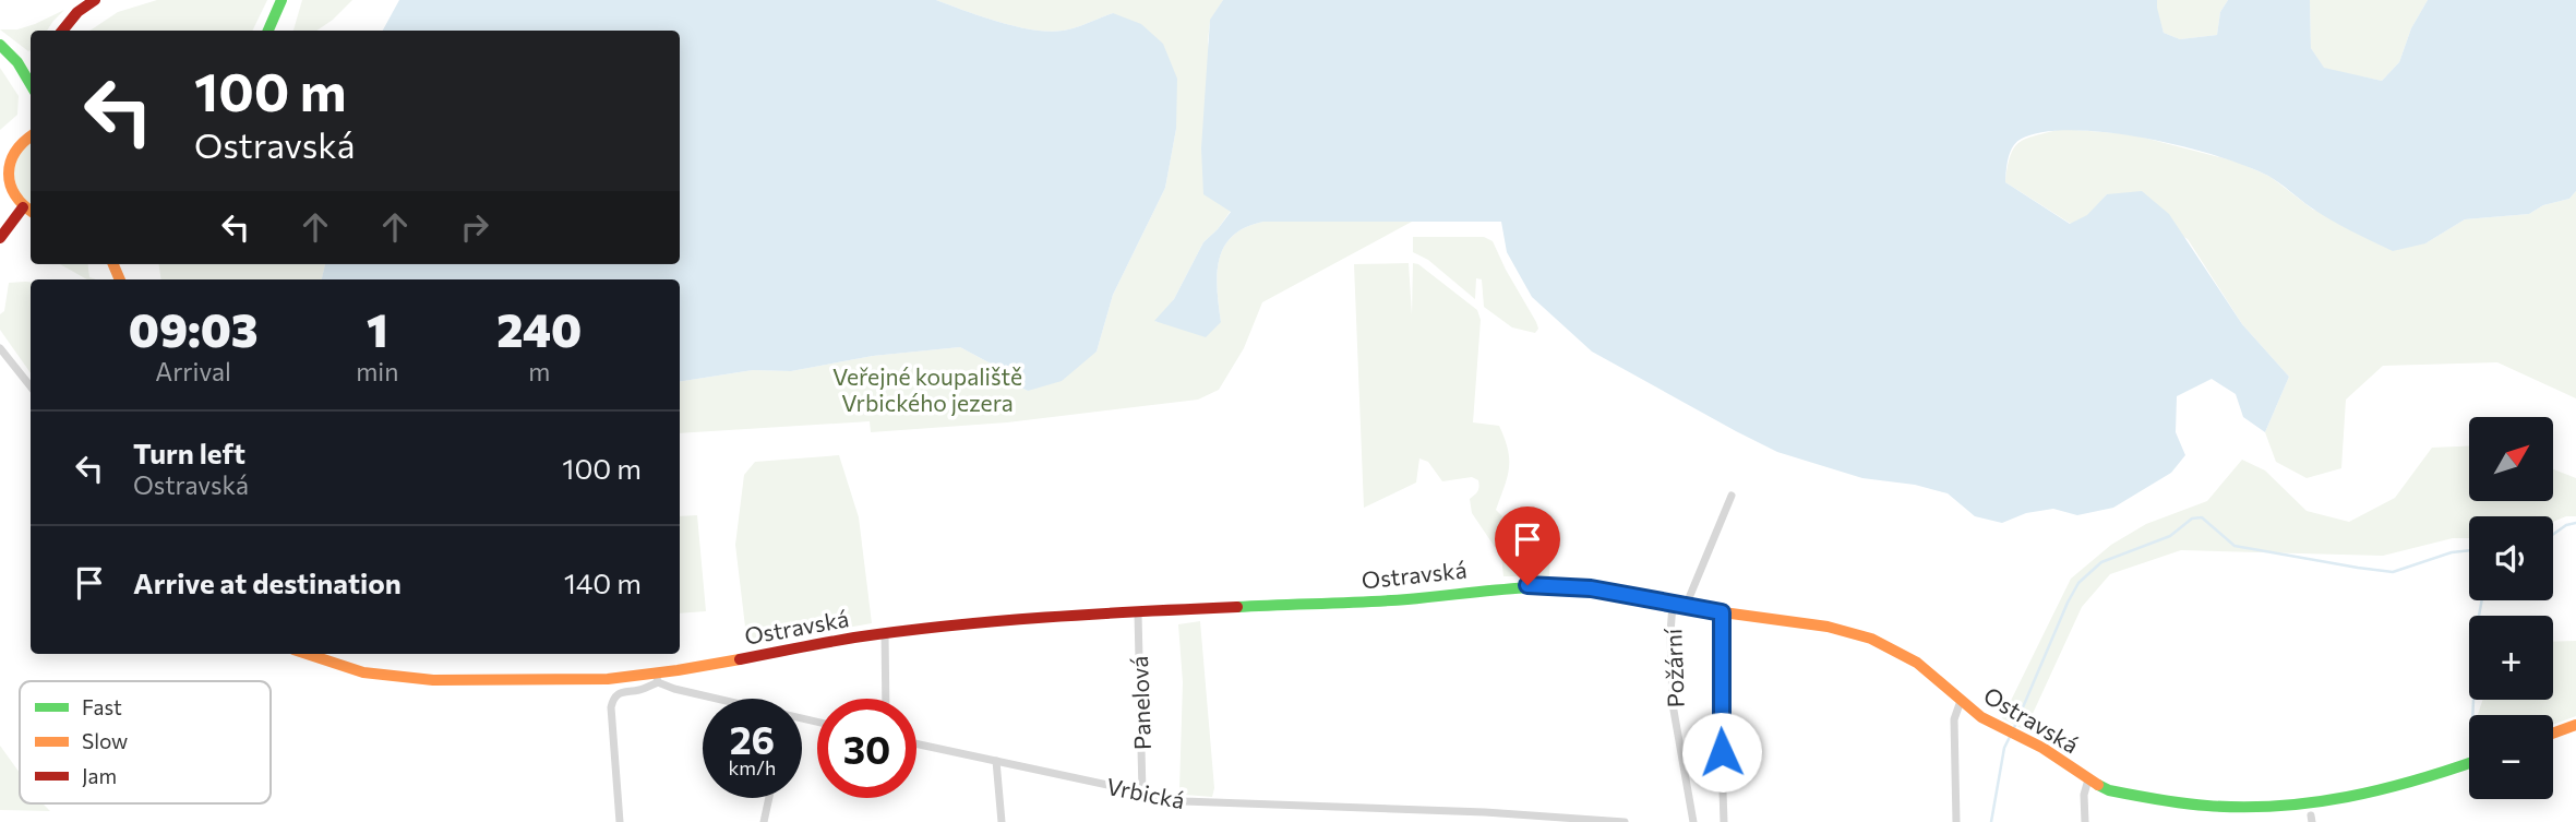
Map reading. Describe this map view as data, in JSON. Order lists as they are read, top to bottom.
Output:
{
  "streets": {
    "main road": ["Ostravská"],
    "street": ["Požární", "Panelová", "Vrbická"]
  },
  "crossings": [
    ["Ostravská", "Požární"],
    ["Ostravská", "Panelová"],
    ["Panelová", "Vrbická"]
  ],
  "parks": ["Veřejné koupaliště Vrbického jezera"],
  "legend": ["Fast", "Slow", "Jam"],
  "north": "top right",
  "page": {
    "turn": ["100 m", "Ostravská"],
    "eta": [
      "09:03",
      "Arrival",
      "1",
      "min",
      "240",
      "m"
    ],
    "list": [
      {
        "name": "Turn left",
        "note": "Ostravská",
        "value": "100 m"
      },
      {
        "name": "Arrive at destination",
        "value": "140 m"
      }
    ],
    "map_buttons": ["+", "−"],
    "speed": "26 km/h",
    "limit": "30"
  }
}
